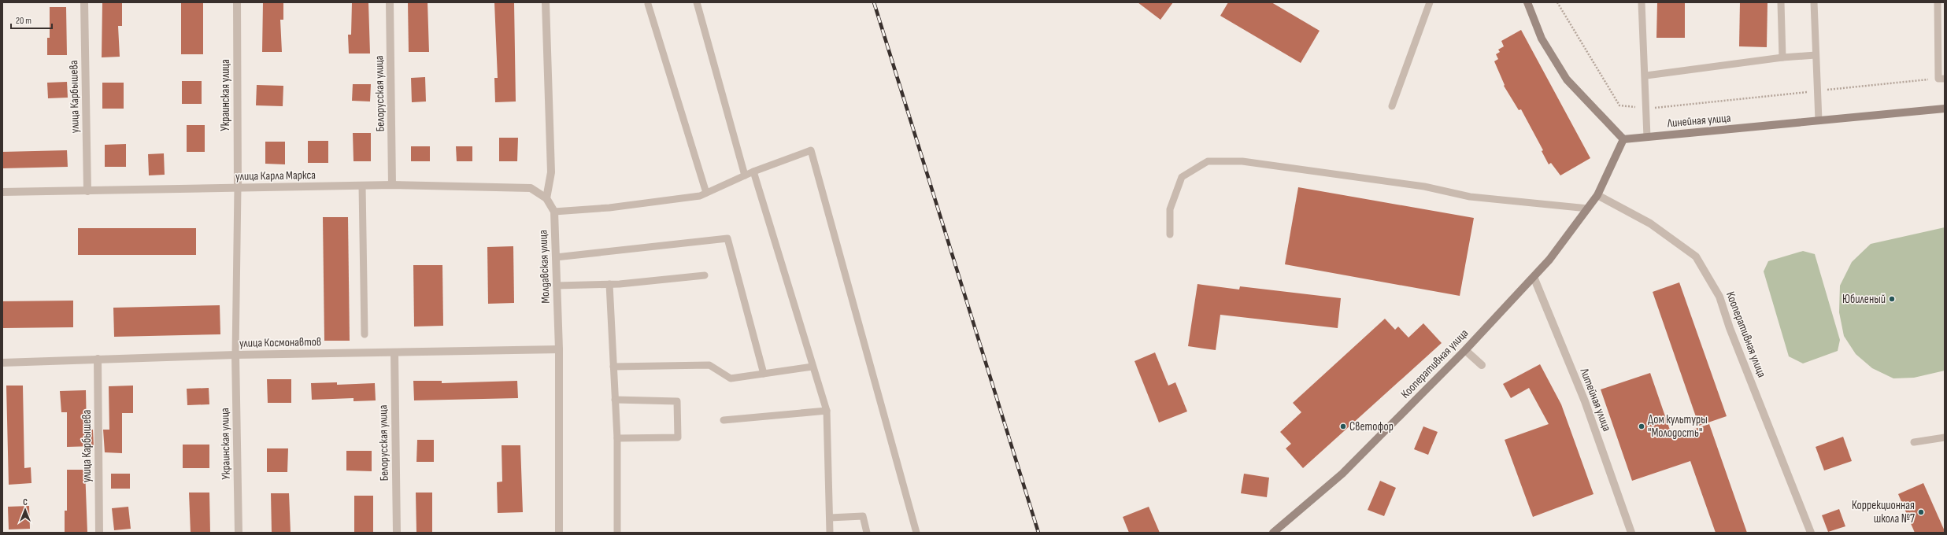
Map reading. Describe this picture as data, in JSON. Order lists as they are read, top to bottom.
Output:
{
  "streets": {
    "street": [
      "Белорусская улица",
      "Украинская улица",
      "улица Карбышева",
      "Линейная улица",
      "улица Карла Маркса",
      "Молдавская улица",
      "Кооперативная улица",
      "улица Космонавтов",
      "Литейная улица"
    ]
  },
  "crossings": [
    ["Белорусская улица", "улица Карла Маркса"],
    ["Белорусская улица", "улица Космонавтов"],
    ["Украинская улица", "улица Карла Маркса"],
    ["Украинская улица", "улица Космонавтов"],
    ["улица Карбышева", "улица Карла Маркса"],
    ["улица Карбышева", "улица Космонавтов"],
    ["Линейная улица", "Кооперативная улица"],
    ["улица Карла Маркса", "Молдавская улица"],
    ["Молдавская улица", "улица Космонавтов"],
    ["Кооперативная улица", "Литейная улица"]
  ],
  "places": [
    "Юбиленый",
    "Светофор",
    "Дом культуры \"Молодость\"",
    "Коррекционная школа №7"
  ],
  "scale_bar": "20 m",
  "north": "top"
}
